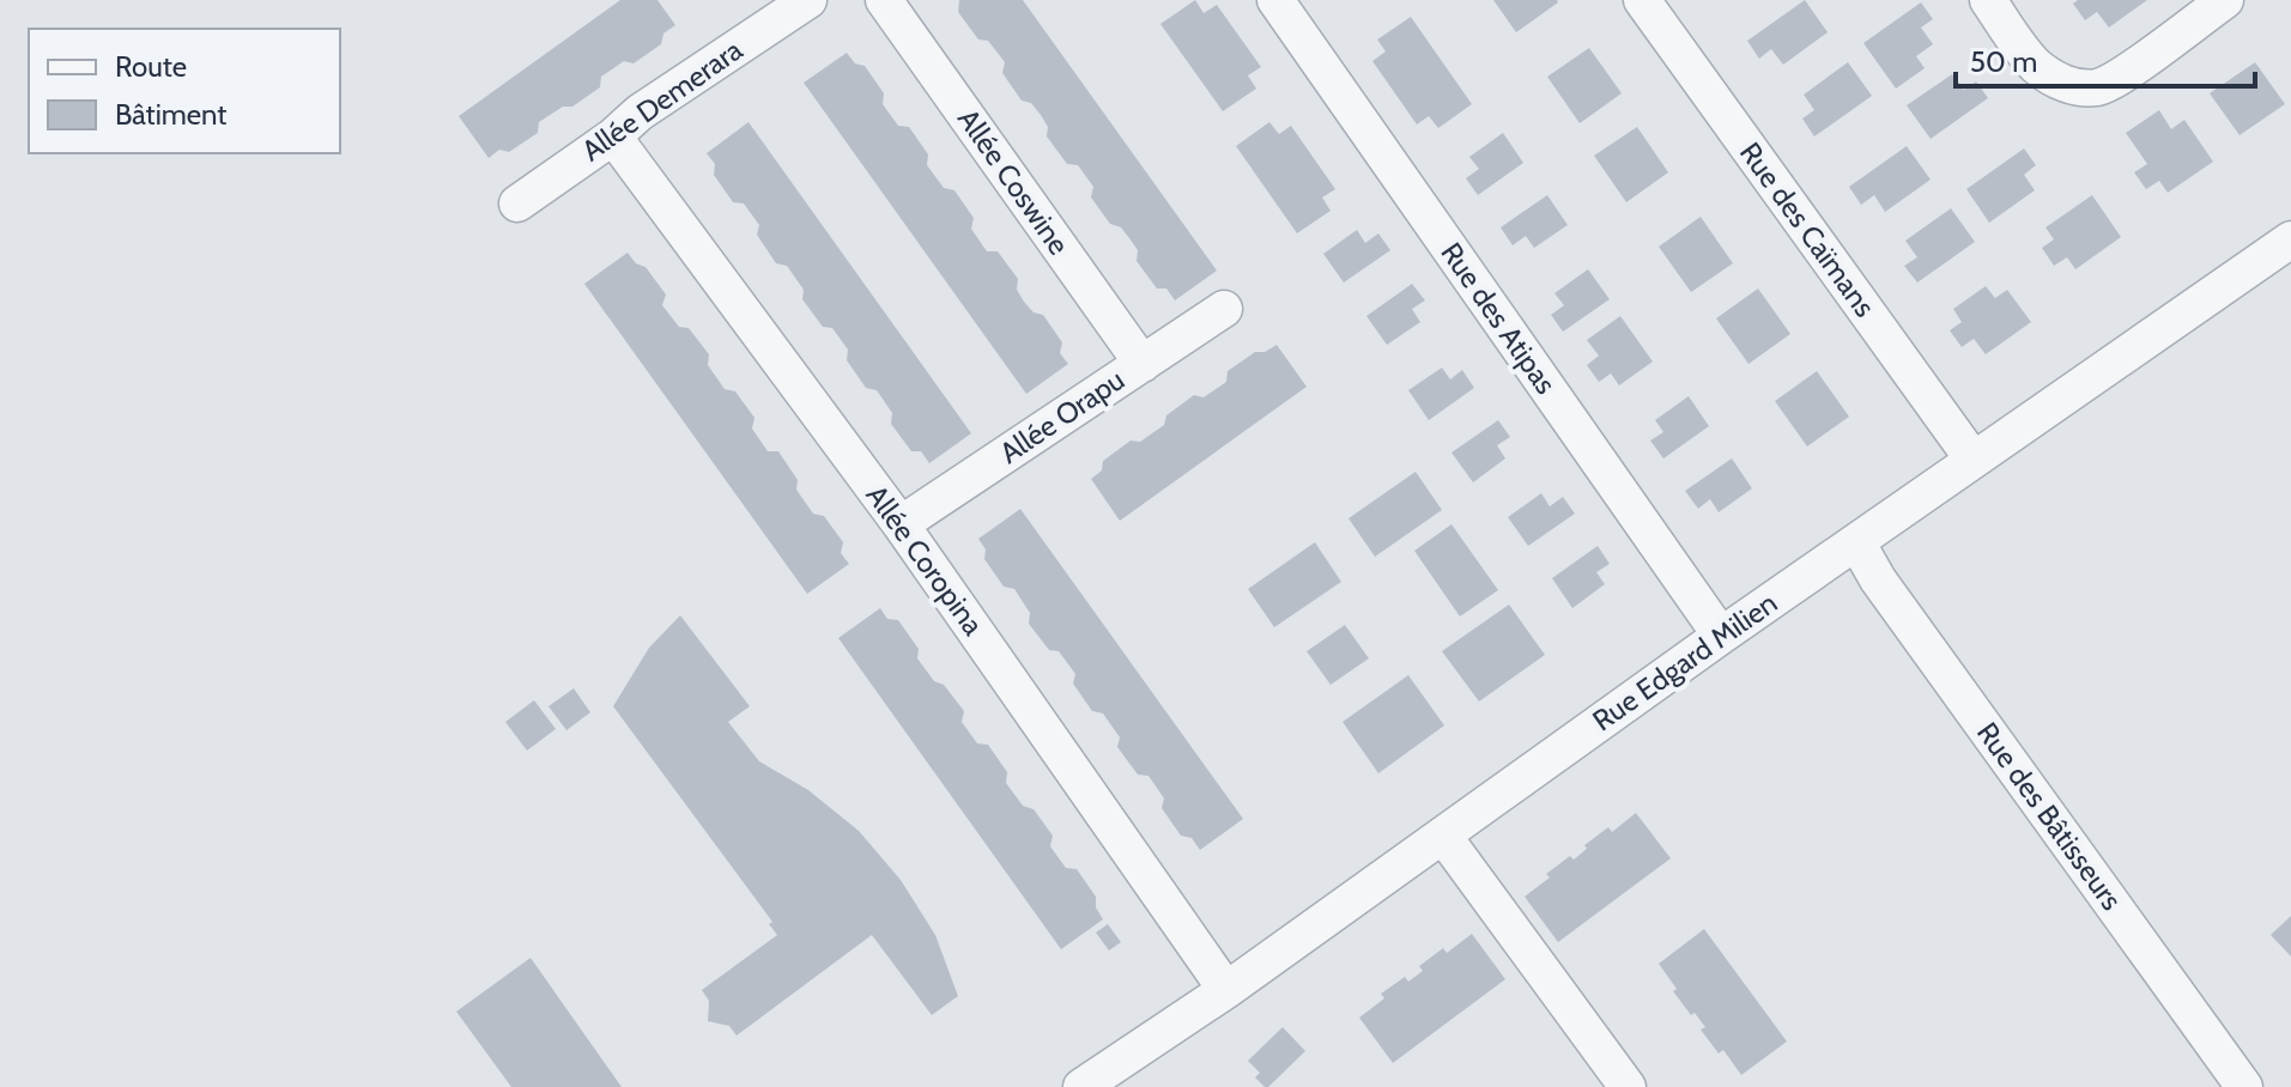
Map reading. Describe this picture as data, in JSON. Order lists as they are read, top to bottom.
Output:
{
  "streets": {
    "street": [
      "Allée Demerara",
      "Allée Coswine",
      "Rue des Caïmans",
      "Rue des Atipas",
      "Allée Orapu",
      "Allée Coropina",
      "Rue Edgard Milien",
      "Rue des Bâtisseurs"
    ]
  },
  "crossings": [
    ["Allée Demerara", "Allée Coropina"],
    ["Allée Coswine", "Allée Orapu"],
    ["Rue des Caïmans", "Rue Edgard Milien"],
    ["Rue des Atipas", "Rue Edgard Milien"],
    ["Allée Orapu", "Allée Coropina"],
    ["Allée Coropina", "Rue Edgard Milien"],
    ["Rue Edgard Milien", "Rue des Bâtisseurs"]
  ],
  "legend": ["Route", "Bâtiment"],
  "scale_bar": "50 m"
}
